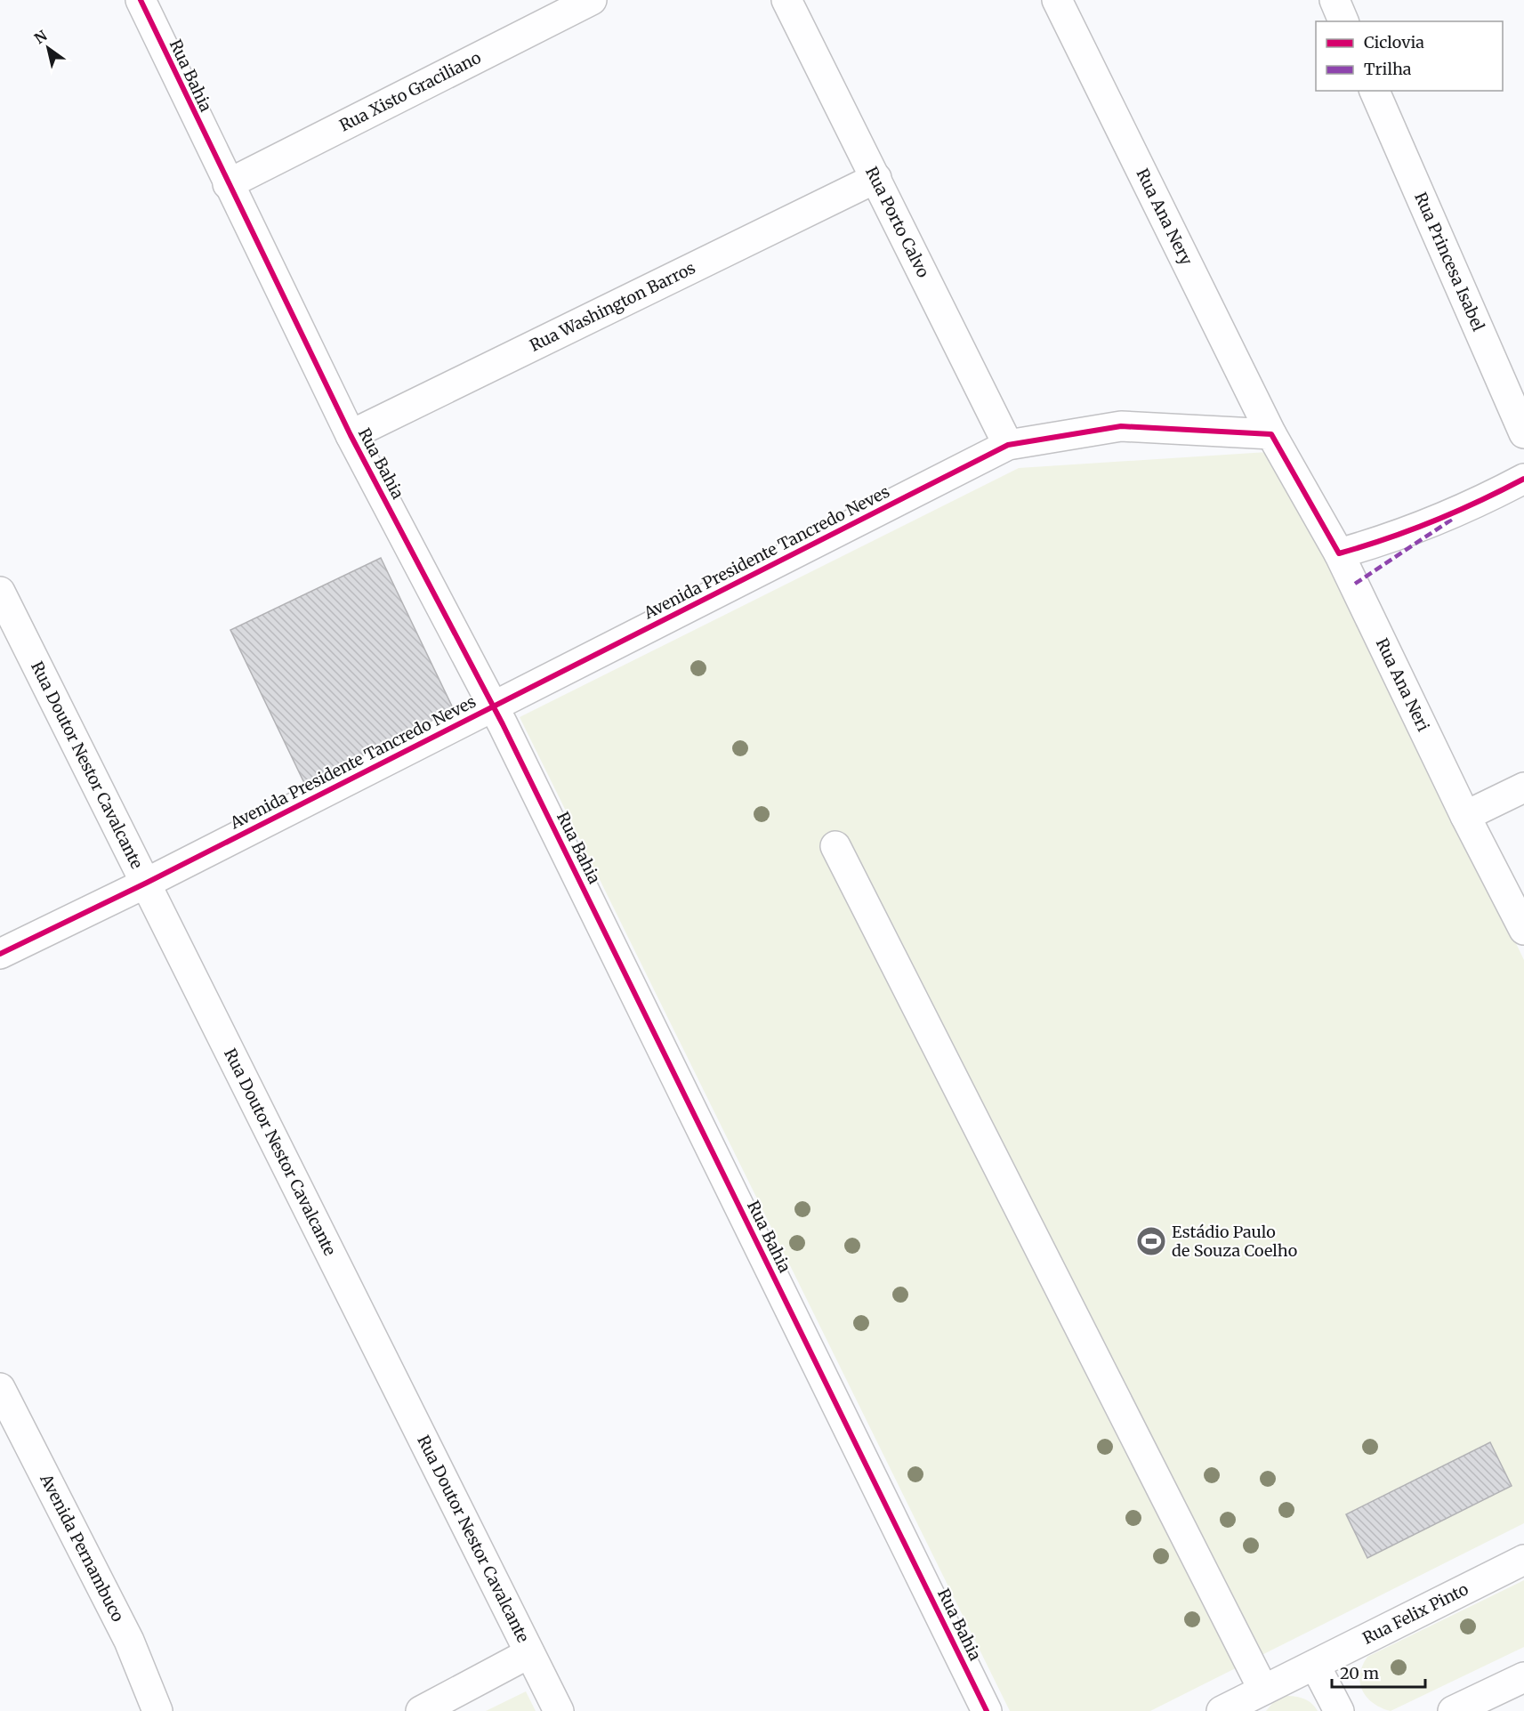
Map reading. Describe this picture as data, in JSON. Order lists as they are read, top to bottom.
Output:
{
  "streets": {
    "street": [
      "Rua Bahia",
      "Rua Xisto Graciliano",
      "Rua Ana Nery",
      "Rua Porto Calvo",
      "Rua Princesa Isabel",
      "Rua Washington Barros",
      "Avenida Presidente Tancredo Neves",
      "Rua Ana Neri",
      "Rua Doutor Nestor Cavalcante",
      "Avenida Pernambuco",
      "Rua Felix Pinto"
    ]
  },
  "crossings": [
    ["Rua Bahia", "Rua Xisto Graciliano"],
    ["Rua Bahia", "Rua Washington Barros"],
    ["Rua Bahia", "Avenida Presidente Tancredo Neves"],
    ["Rua Ana Nery", "Avenida Presidente Tancredo Neves"],
    ["Rua Porto Calvo", "Rua Washington Barros"],
    ["Rua Porto Calvo", "Avenida Presidente Tancredo Neves"],
    ["Avenida Presidente Tancredo Neves", "Rua Doutor Nestor Cavalcante"]
  ],
  "places": {
    "sports": ["Estádio Paulo de Souza Coelho"]
  },
  "legend": ["Ciclovia", "Trilha"],
  "scale_bar": "20 m",
  "north": "top left"
}
